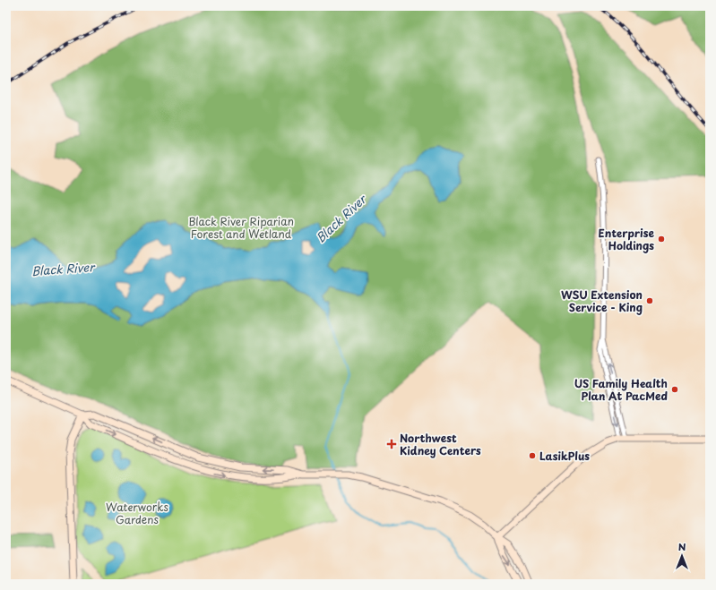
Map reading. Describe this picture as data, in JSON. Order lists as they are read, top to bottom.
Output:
{
  "water": ["Black River"],
  "parks": ["Black River Riparian Forest and Wetland", "Waterworks Gardens"],
  "places": {
    "other": [
      "Enterprise Holdings",
      "WSU Extension Service - King",
      "US Family Health Plan At PacMed",
      "LasikPlus"
    ],
    "health": ["Northwest Kidney Centers"]
  },
  "north": "top"
}
